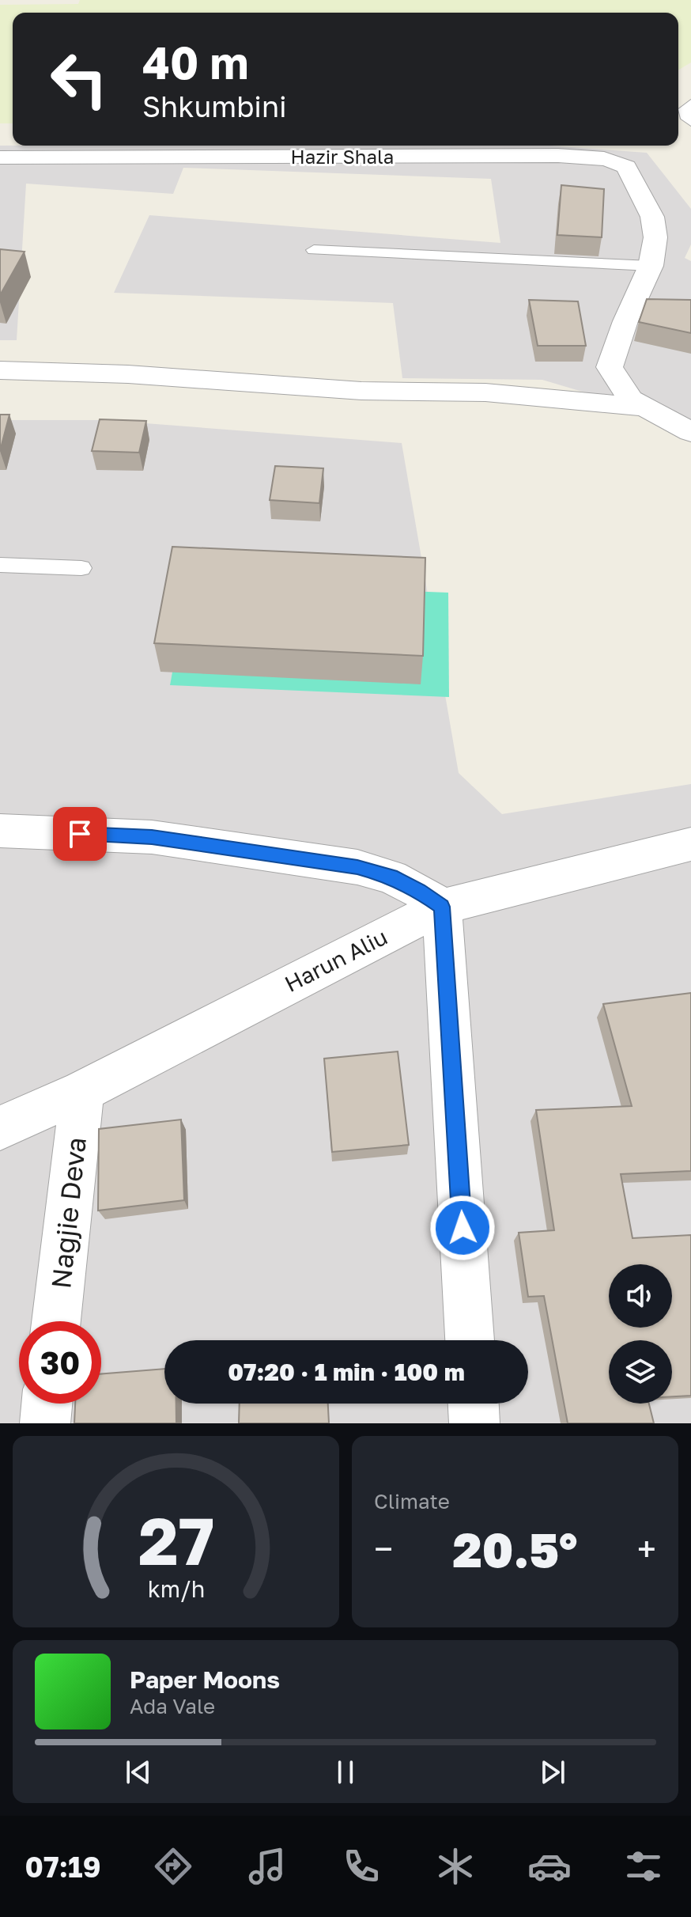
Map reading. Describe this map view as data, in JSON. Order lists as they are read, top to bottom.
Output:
{
  "streets": {
    "street": ["Hazir Shala", "Harun Aliu", "Nagjie Deva"]
  },
  "crossings": [
    ["Harun Aliu", "Nagjie Deva"]
  ],
  "page": {
    "turn": ["40 m", "Shkumbini"],
    "limit": "30",
    "trip": "07:20 · 1 min · 100 m",
    "tile": "Climate",
    "heat": ["−", "20.5°", "+"],
    "song": ["Paper Moons", "Ada Vale"],
    "tabs": "07:19",
    "gauge": ["27", "km/h"]
  }
}
